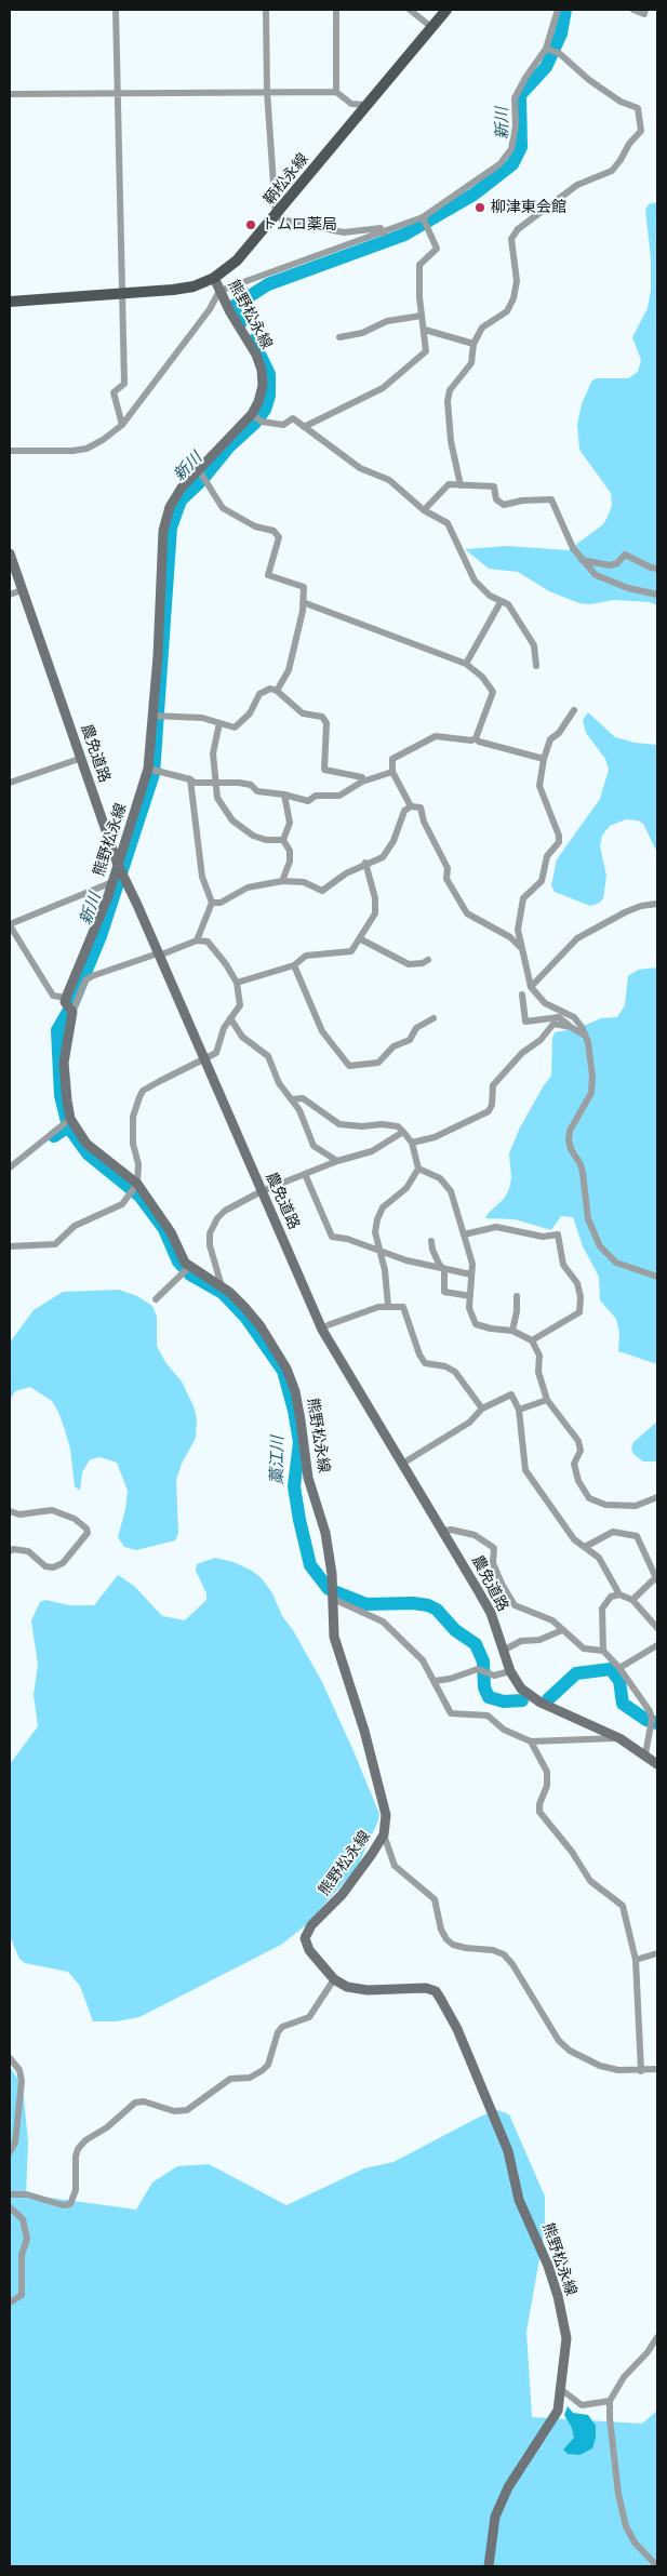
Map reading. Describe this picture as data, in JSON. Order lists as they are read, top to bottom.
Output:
{
  "streets": {
    "main road": ["鞆松永線", "熊野松永線", "農免道路"]
  },
  "crossings": [
    ["鞆松永線", "熊野松永線"],
    ["熊野松永線", "農免道路"]
  ],
  "water": ["新川", "藁江川"],
  "places": ["柳津東会館", "トムロ薬局"]
}
